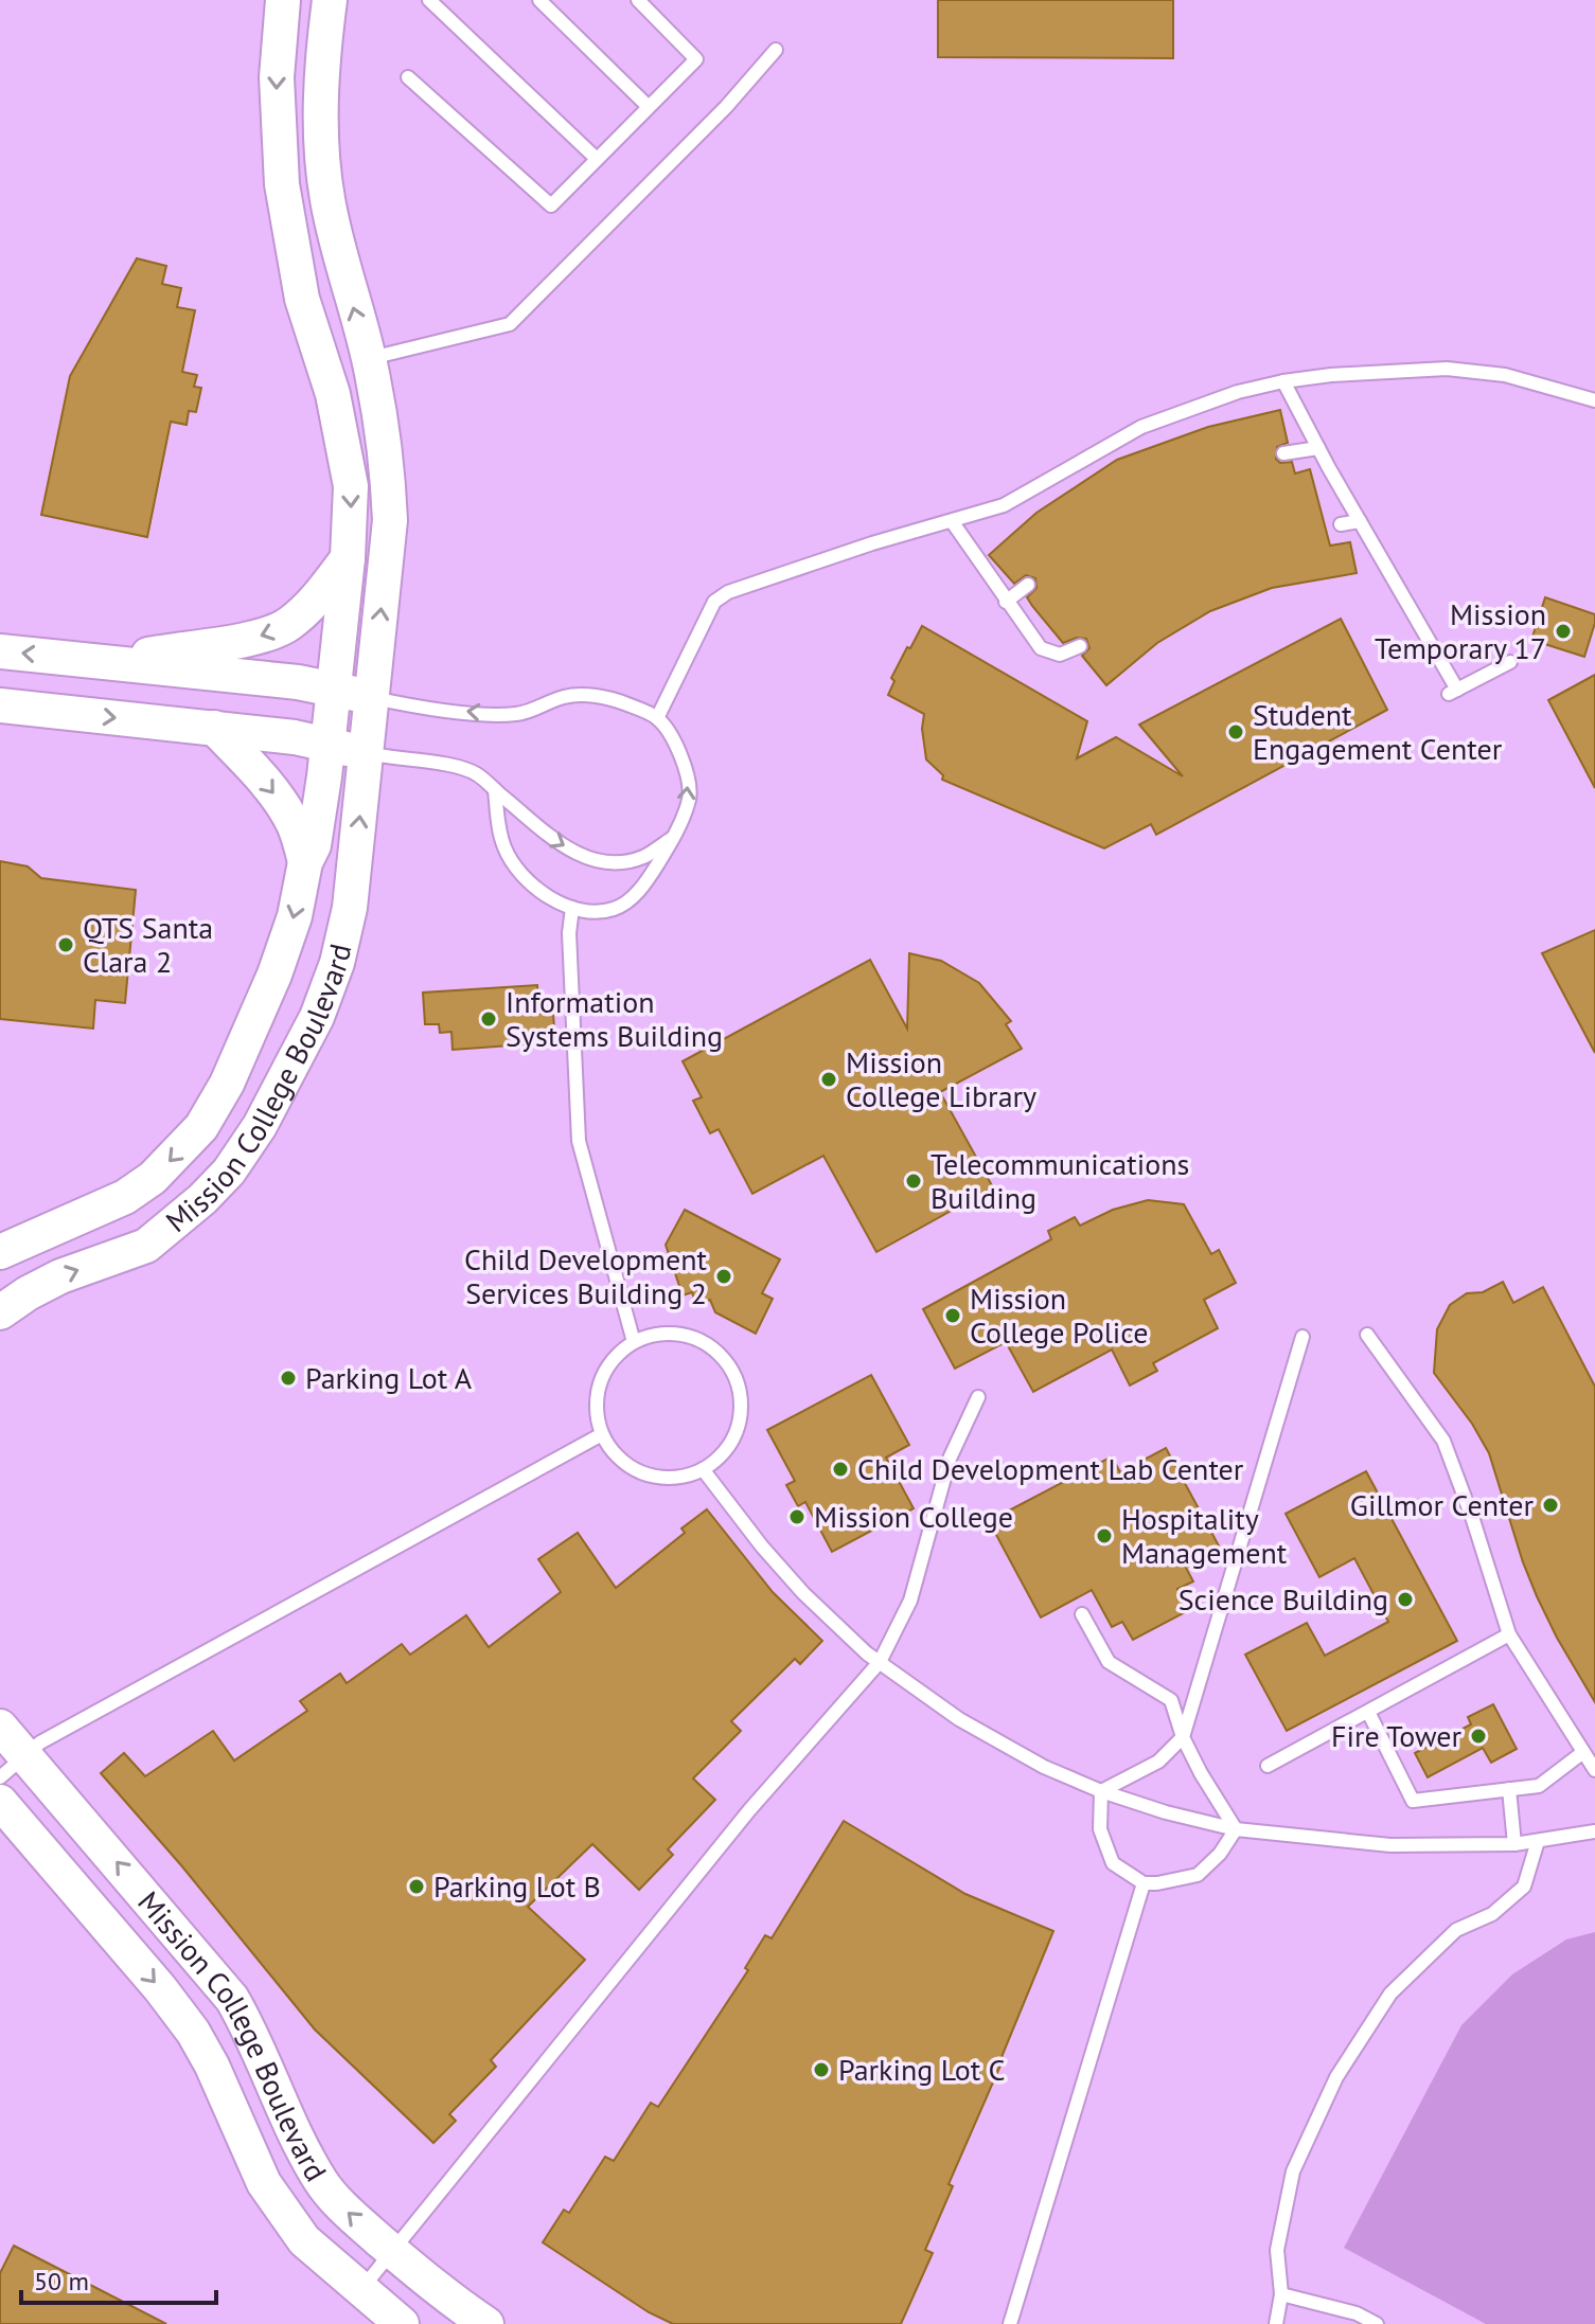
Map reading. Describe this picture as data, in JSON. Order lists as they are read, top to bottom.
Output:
{
  "streets": {
    "street": ["Mission College Boulevard"]
  },
  "places": [
    "Mission Temporary 17",
    "Student Engagement Center",
    "QTS Santa Clara 2",
    "Information Systems Building",
    "Mission College Library",
    "Telecommunications Building",
    "Child Development Services Building 2",
    "Mission College Police",
    "Parking Lot A",
    "Child Development Lab Center",
    "Gillmor Center",
    "Mission College",
    "Hospitality Management",
    "Science Building",
    "Fire Tower",
    "Parking Lot B",
    "Parking Lot C"
  ],
  "scale_bar": "50 m"
}
